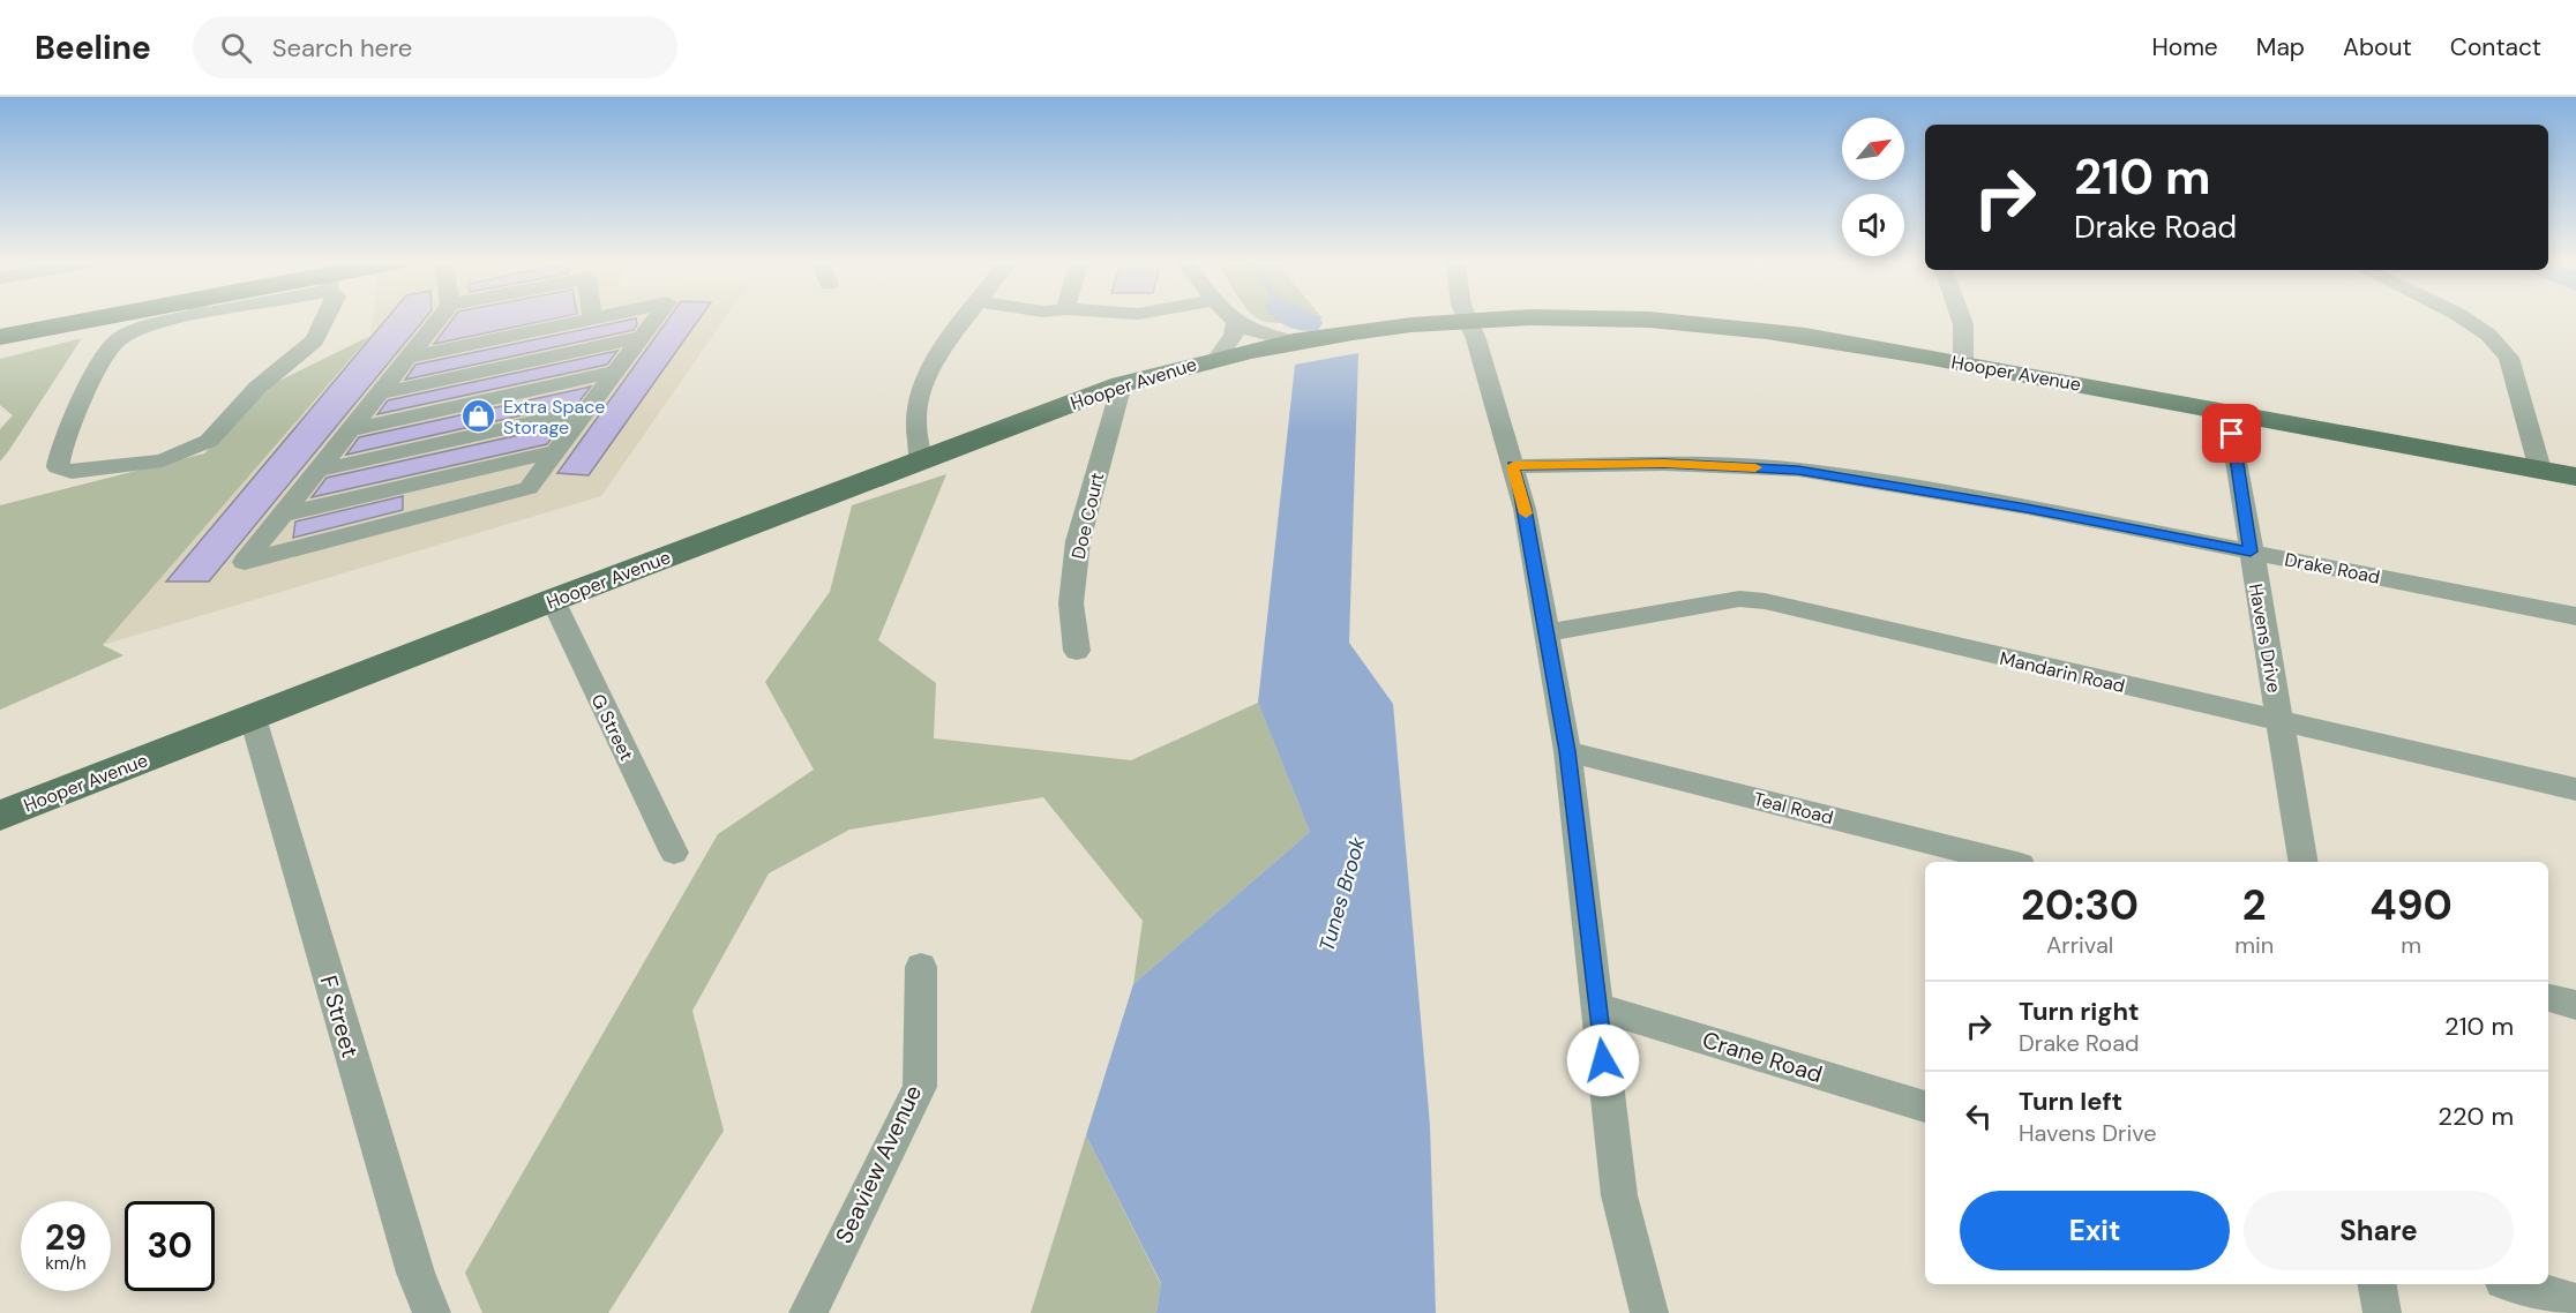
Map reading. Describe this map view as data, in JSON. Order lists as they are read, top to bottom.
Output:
{
  "streets": {
    "main road": ["Hooper Avenue"],
    "street": [
      "Doe Court",
      "Drake Road",
      "Havens Drive",
      "Mandarin Road",
      "G Street",
      "Teal Road",
      "F Street",
      "Crane Road",
      "Seaview Avenue"
    ]
  },
  "crossings": [
    ["Hooper Avenue", "Doe Court"],
    ["Hooper Avenue", "Havens Drive"],
    ["Hooper Avenue", "G Street"],
    ["Hooper Avenue", "F Street"],
    ["Drake Road", "Havens Drive"],
    ["Havens Drive", "Mandarin Road"]
  ],
  "water": ["Tunes Brook"],
  "places": {
    "shop": ["Extra Space Storage"]
  },
  "north": "top right",
  "page": {
    "header": "Beeline",
    "search": "Search here",
    "nav": [
      "Home",
      "Map",
      "About",
      "Contact"
    ],
    "turn": ["210 m", "Drake Road"],
    "eta": [
      "20:30",
      "Arrival",
      "2",
      "min",
      "490",
      "m"
    ],
    "list": [
      {
        "name": "Turn right",
        "note": "Drake Road",
        "value": "210 m"
      },
      {
        "name": "Turn left",
        "note": "Havens Drive",
        "value": "220 m"
      }
    ],
    "buttons": ["Exit", "Share"],
    "speed": "29 km/h",
    "limit": "30"
  }
}
